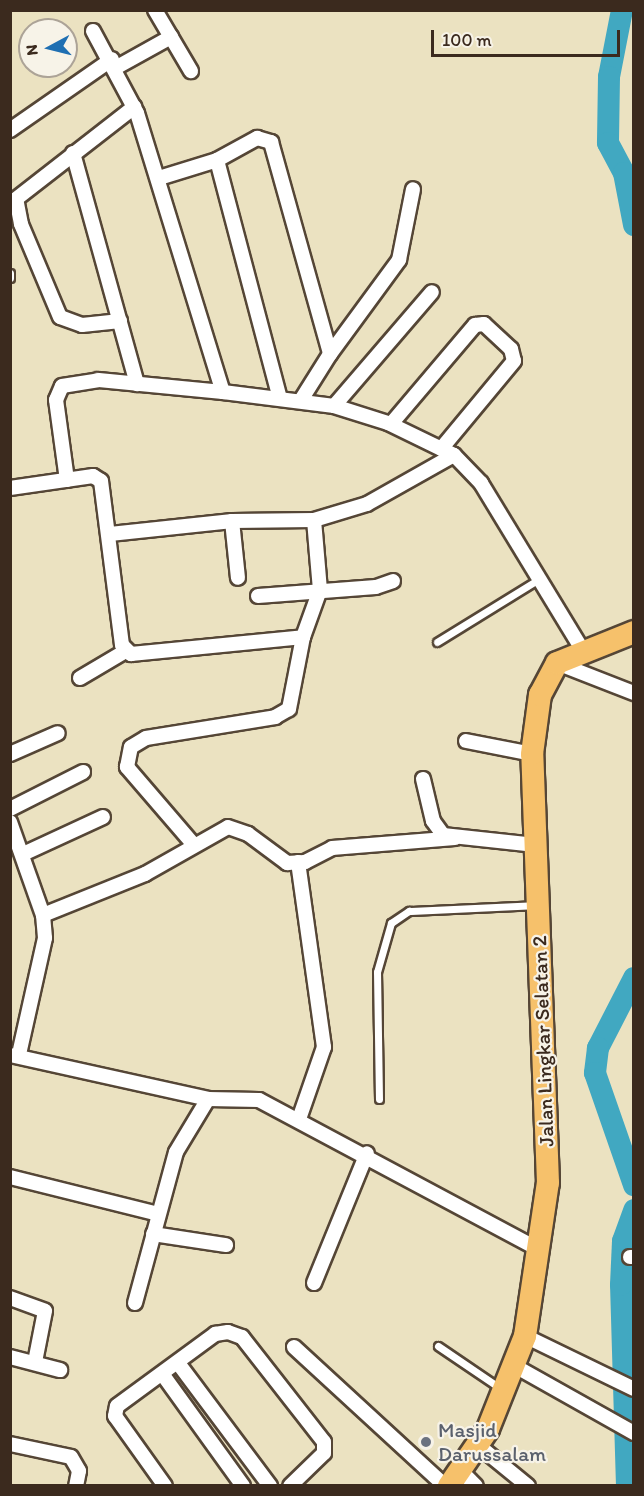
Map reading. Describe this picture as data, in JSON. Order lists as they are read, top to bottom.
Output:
{
  "streets": {
    "highway": ["Jalan Lingkar Selatan 2"]
  },
  "places": ["Masjid Darussalam"],
  "scale_bar": "100 m",
  "north": "left"
}
